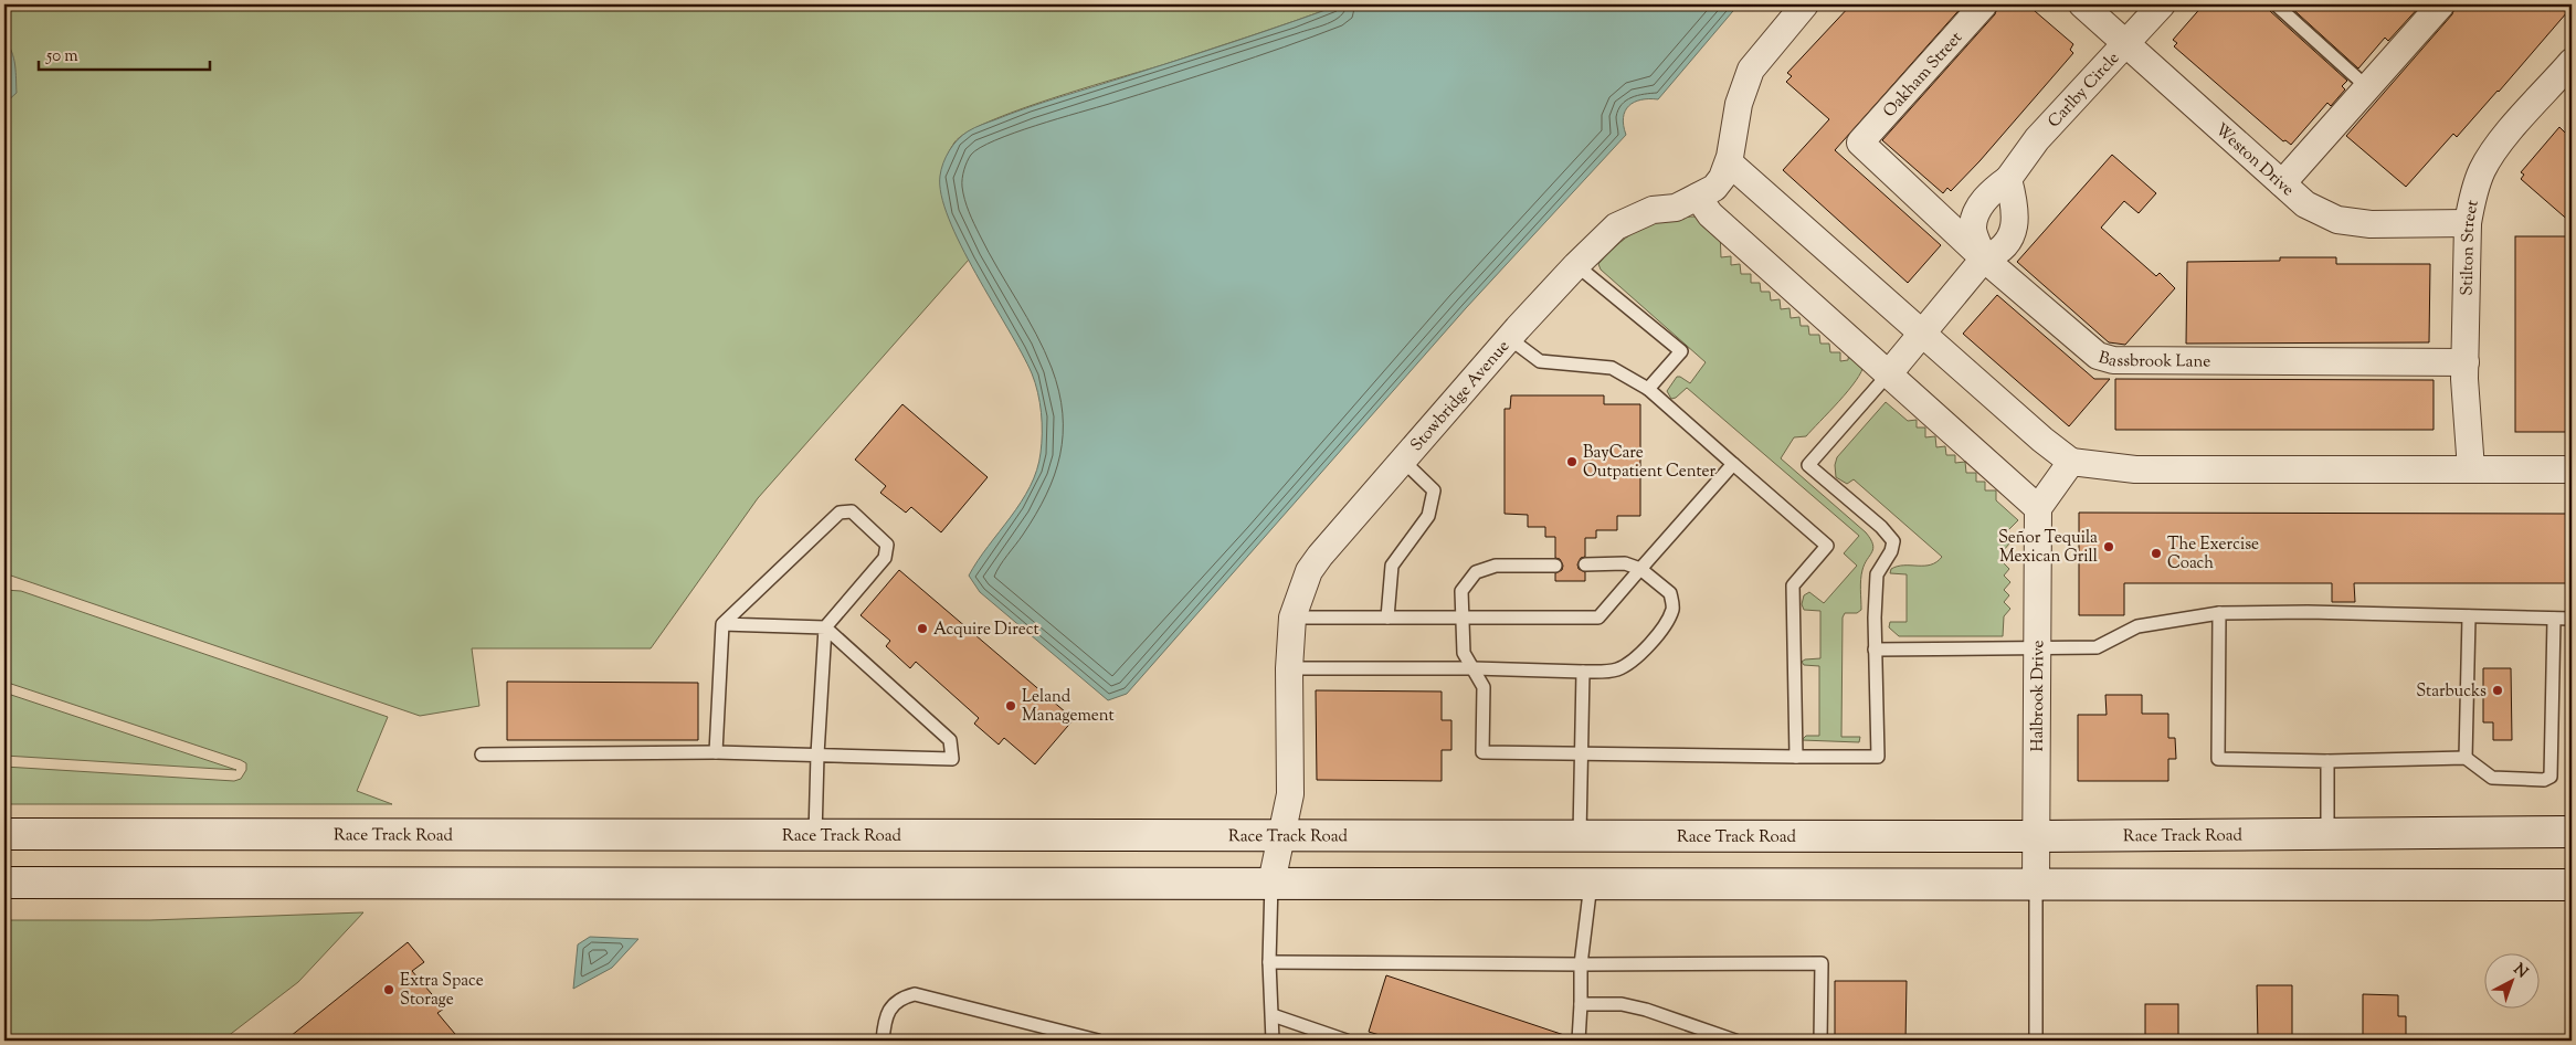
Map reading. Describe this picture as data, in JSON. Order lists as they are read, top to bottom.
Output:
{
  "streets": {
    "main road": ["Race Track Road"],
    "street": [
      "Oakham Street",
      "Carlby Circle",
      "Weston Drive",
      "Stilton Street",
      "Bassbrook Lane",
      "Stowbridge Avenue",
      "Halbrook Drive"
    ]
  },
  "crossings": [
    ["Oakham Street", "Bassbrook Lane"],
    ["Carlby Circle", "Weston Drive"],
    ["Carlby Circle", "Bassbrook Lane"],
    ["Weston Drive", "Stilton Street"],
    ["Stilton Street", "Bassbrook Lane"],
    ["Stowbridge Avenue", "Race Track Road"],
    ["Halbrook Drive", "Race Track Road"]
  ],
  "places": [
    "BayCare Outpatient Center",
    "Señor Tequila Mexican Grill",
    "The Exercise Coach",
    "Acquire Direct",
    "Starbucks",
    "Leland Management",
    "Extra Space Storage"
  ],
  "scale_bar": "50 m",
  "north": "top right"
}
